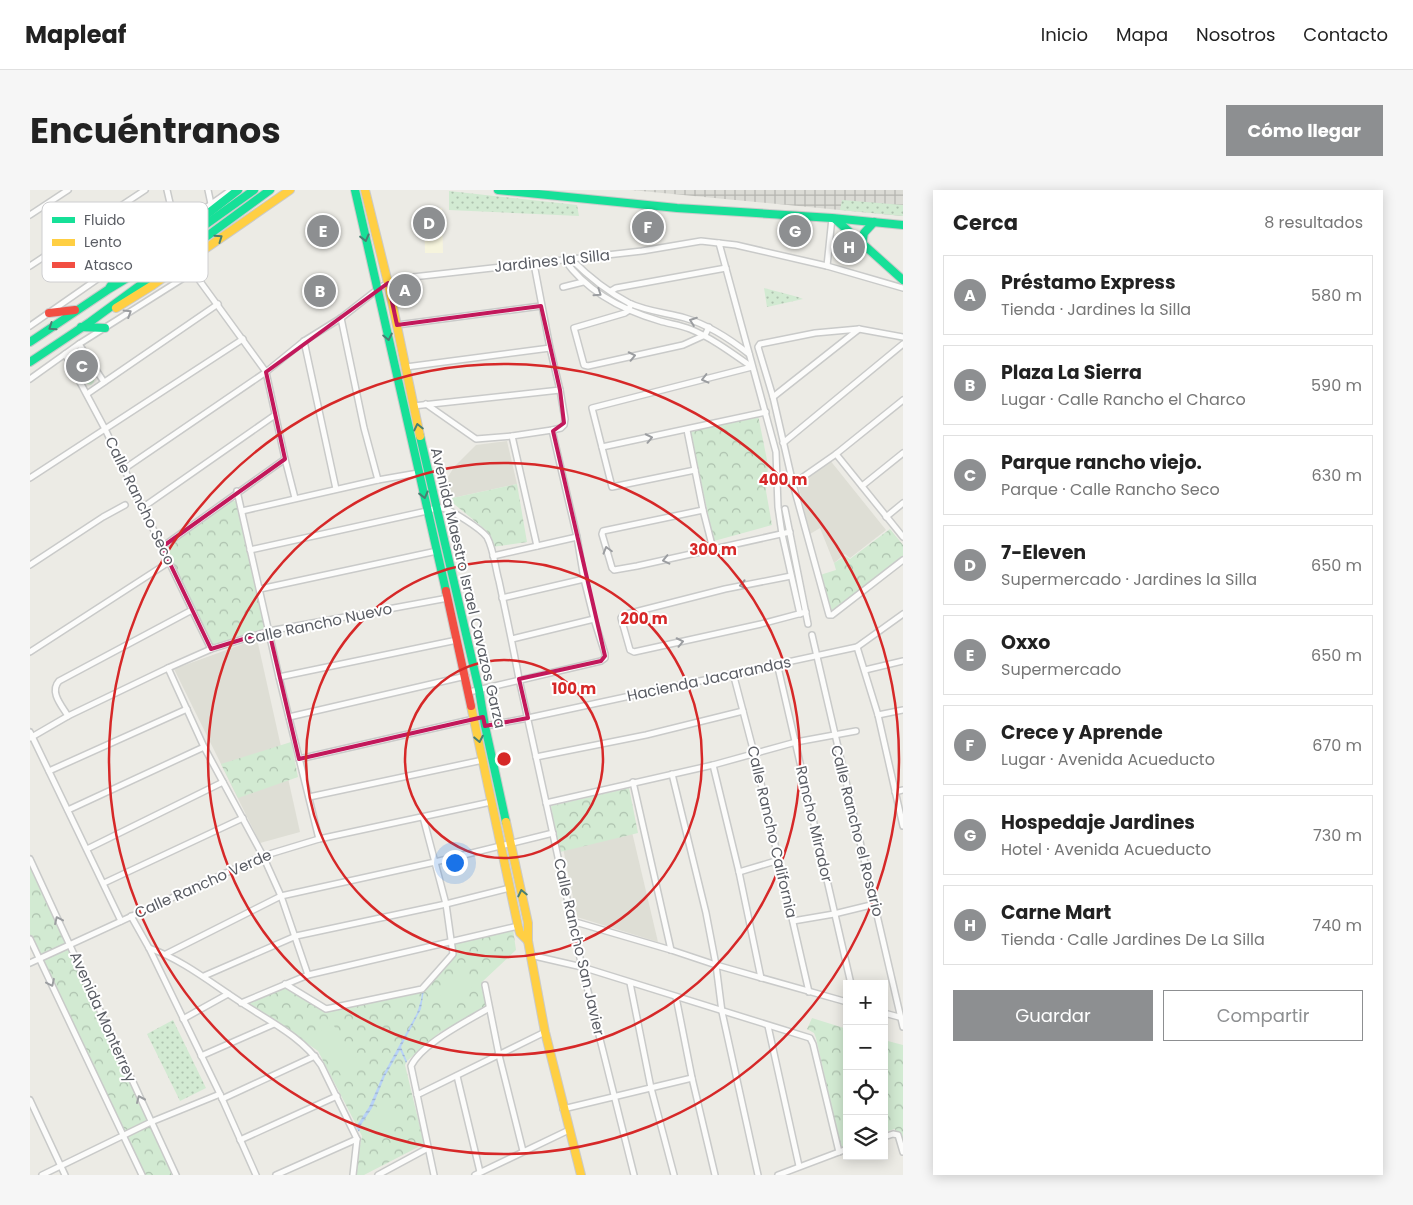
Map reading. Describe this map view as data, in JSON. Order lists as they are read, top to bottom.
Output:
{
  "streets": {
    "street": [
      "Jardines la Silla",
      "Calle Rancho Seco",
      "Avenida Maestro Israel Cavazos Garza",
      "Calle Rancho Nuevo",
      "Hacienda Jacarandas",
      "Rancho Mirador",
      "Calle Rancho el Rosario",
      "Calle Rancho California",
      "Calle Rancho Verde",
      "Calle Rancho San Javier",
      "Avenida Monterrey"
    ]
  },
  "crossings": [
    ["Jardines la Silla", "Calle Rancho Seco"],
    ["Jardines la Silla", "Avenida Maestro Israel Cavazos Garza"],
    ["Calle Rancho Seco", "Calle Rancho Nuevo"],
    ["Avenida Maestro Israel Cavazos Garza", "Calle Rancho Nuevo"],
    ["Avenida Maestro Israel Cavazos Garza", "Hacienda Jacarandas"],
    ["Avenida Maestro Israel Cavazos Garza", "Calle Rancho Verde"],
    ["Avenida Maestro Israel Cavazos Garza", "Calle Rancho San Javier"],
    ["Hacienda Jacarandas", "Rancho Mirador"],
    ["Hacienda Jacarandas", "Calle Rancho el Rosario"],
    ["Hacienda Jacarandas", "Calle Rancho California"],
    ["Hacienda Jacarandas", "Calle Rancho San Javier"],
    ["Calle Rancho Verde", "Avenida Monterrey"]
  ],
  "legend": ["Fluido", "Lento", "Atasco"],
  "page": {
    "header": "Mapleaf",
    "nav": [
      "Inicio",
      "Mapa",
      "Nosotros",
      "Contacto"
    ],
    "title": "Encuéntranos",
    "buttons": [
      "Cómo llegar",
      ["Guardar", "Compartir"]
    ],
    "heading": ["Cerca", "8 resultados"],
    "pins": [
      "D",
      "F",
      "E",
      "G",
      "H",
      "A",
      "B",
      "C"
    ],
    "list": [
      {
        "mark": "A",
        "name": "Préstamo Express",
        "note": "Tienda · Jardines la Silla",
        "value": "580 m"
      },
      {
        "mark": "B",
        "name": "Plaza La Sierra",
        "note": "Lugar · Calle Rancho el Charco",
        "value": "590 m"
      },
      {
        "mark": "C",
        "name": "Parque rancho viejo.",
        "note": "Parque · Calle Rancho Seco",
        "value": "630 m"
      },
      {
        "mark": "D",
        "name": "7-Eleven",
        "note": "Supermercado · Jardines la Silla",
        "value": "650 m"
      },
      {
        "mark": "E",
        "name": "Oxxo",
        "note": "Supermercado",
        "value": "650 m"
      },
      {
        "mark": "F",
        "name": "Crece y Aprende",
        "note": "Lugar · Avenida Acueducto",
        "value": "670 m"
      },
      {
        "mark": "G",
        "name": "Hospedaje Jardines",
        "note": "Hotel · Avenida Acueducto",
        "value": "730 m"
      },
      {
        "mark": "H",
        "name": "Carne Mart",
        "note": "Tienda · Calle Jardines De La Silla",
        "value": "740 m"
      }
    ],
    "map_buttons": ["+", "−"]
  },
  "rings": [
    "400 m",
    "300 m",
    "200 m",
    "100 m"
  ]
}
